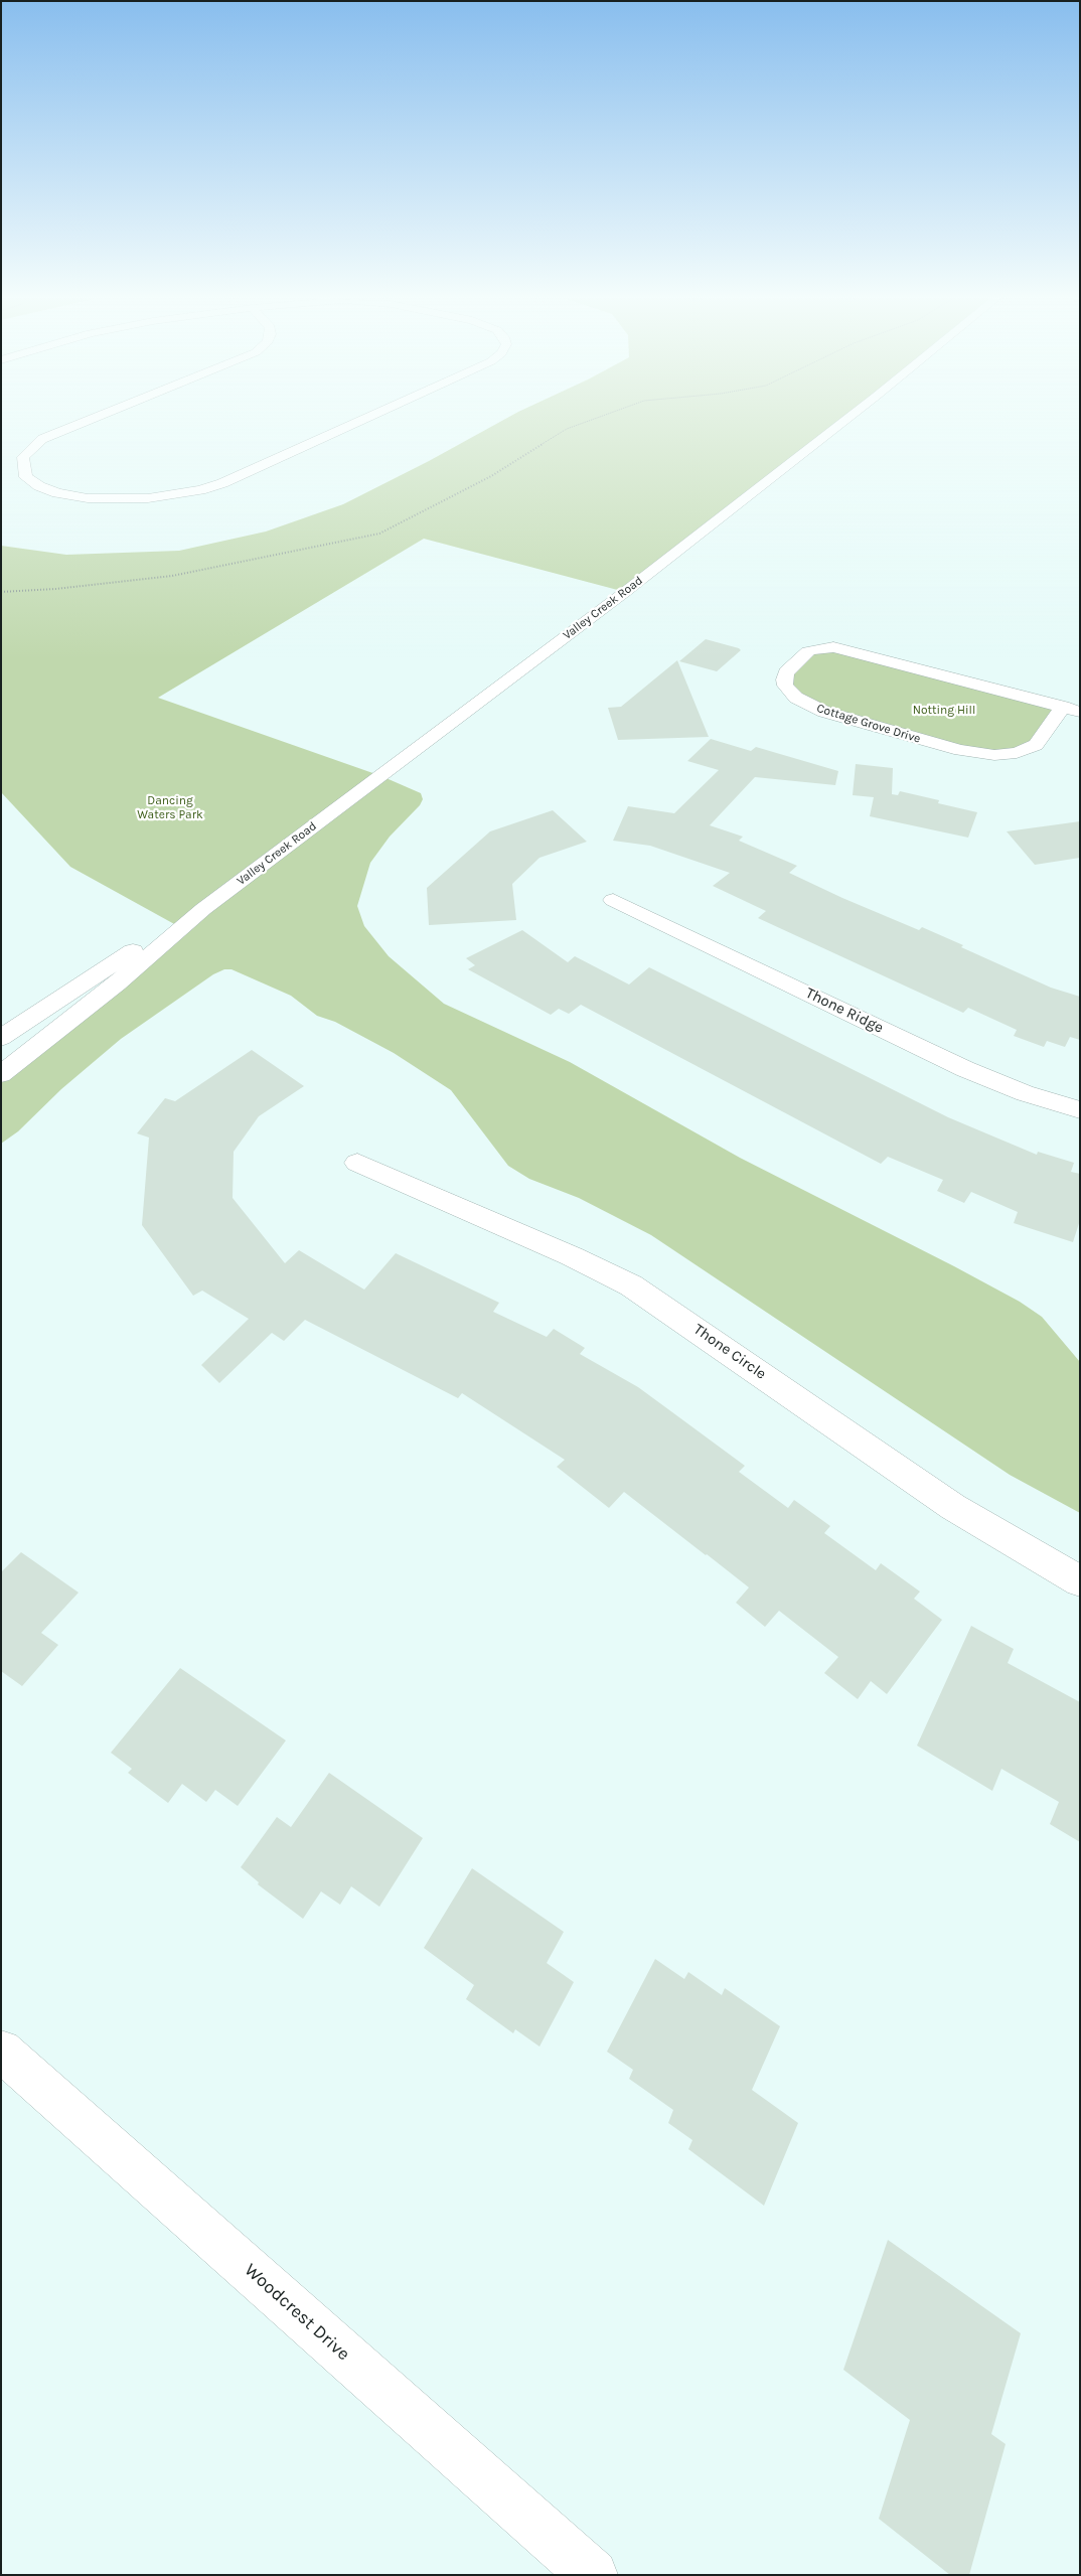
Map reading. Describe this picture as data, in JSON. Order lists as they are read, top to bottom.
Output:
{
  "streets": {
    "street": [
      "Valley Creek Road",
      "Cottage Grove Drive",
      "Thone Ridge",
      "Thone Circle",
      "Woodcrest Drive"
    ]
  },
  "parks": ["Notting Hill", "Dancing Waters Park"]
}
